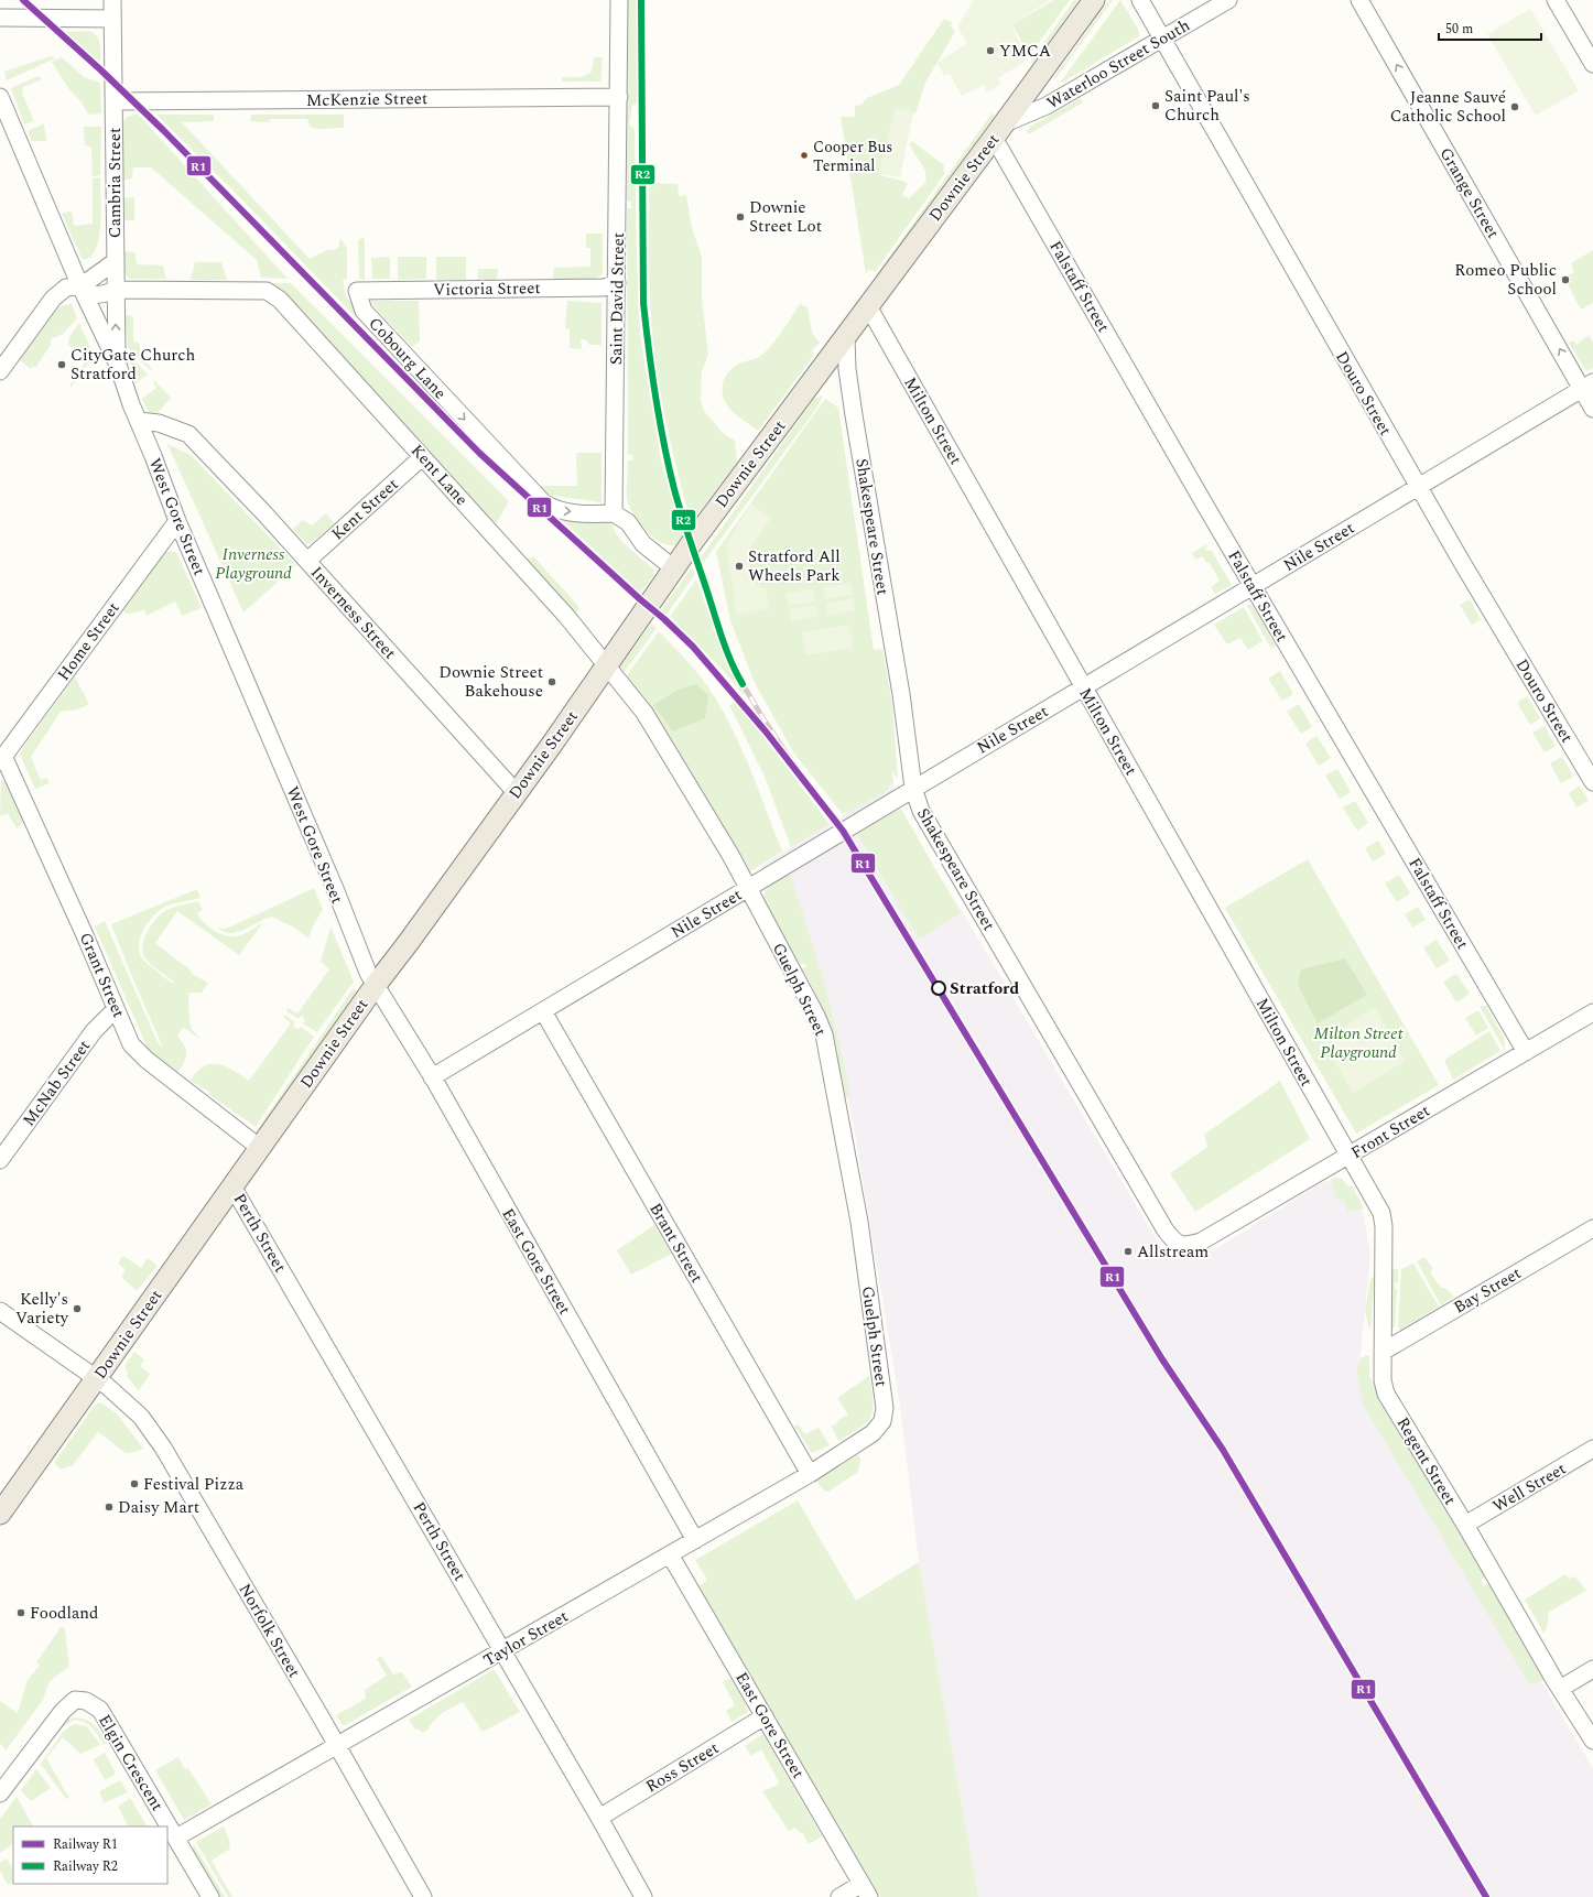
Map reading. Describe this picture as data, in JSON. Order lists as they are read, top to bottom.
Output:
{
  "streets": {
    "main road": ["Downie Street"],
    "street": [
      "Waterloo Street South",
      "McKenzie Street",
      "Cambria Street",
      "Grange Street",
      "Falstaff Street",
      "Victoria Street",
      "Saint David Street",
      "Cobourg Lane",
      "Douro Street",
      "Milton Street",
      "Kent Lane",
      "Kent Street",
      "West Gore Street",
      "Shakespeare Street",
      "Nile Street",
      "Inverness Street",
      "Home Street",
      "Grant Street",
      "Guelph Street",
      "McNab Street",
      "Front Street",
      "Perth Street",
      "Brant Street",
      "East Gore Street",
      "Bay Street",
      "Regent Street",
      "Well Street",
      "Norfolk Street",
      "Taylor Street",
      "Elgin Crescent",
      "Ross Street"
    ]
  },
  "crossings": [
    ["Waterloo Street South", "Downie Street"],
    ["Waterloo Street South", "Falstaff Street"],
    ["Waterloo Street South", "Douro Street"],
    ["McKenzie Street", "Cambria Street"],
    ["McKenzie Street", "Saint David Street"],
    ["Downie Street", "Falstaff Street"],
    ["Downie Street", "Milton Street"],
    ["Downie Street", "Kent Lane"],
    ["Downie Street", "West Gore Street"],
    ["Downie Street", "Shakespeare Street"],
    ["Downie Street", "Inverness Street"],
    ["Downie Street", "Grant Street"],
    ["Downie Street", "Guelph Street"],
    ["Downie Street", "Perth Street"],
    ["Downie Street", "East Gore Street"],
    ["Downie Street", "Norfolk Street"],
    ["Cambria Street", "Kent Lane"],
    ["Cambria Street", "West Gore Street"],
    ["Grange Street", "Nile Street"],
    ["Falstaff Street", "Nile Street"],
    ["Falstaff Street", "Front Street"],
    ["Victoria Street", "Saint David Street"],
    ["Victoria Street", "Cobourg Lane"],
    ["Saint David Street", "Cobourg Lane"],
    ["Douro Street", "Nile Street"],
    ["Milton Street", "Nile Street"],
    ["Milton Street", "Front Street"],
    ["Milton Street", "Regent Street"],
    ["Kent Lane", "Kent Street"],
    ["Kent Lane", "Guelph Street"],
    ["Kent Street", "Inverness Street"],
    ["West Gore Street", "Inverness Street"],
    ["West Gore Street", "Home Street"],
    ["West Gore Street", "East Gore Street"],
    ["Shakespeare Street", "Nile Street"],
    ["Shakespeare Street", "Front Street"],
    ["Nile Street", "Guelph Street"],
    ["Nile Street", "Brant Street"],
    ["Nile Street", "East Gore Street"],
    ["Home Street", "Grant Street"],
    ["Grant Street", "McNab Street"],
    ["Guelph Street", "Taylor Street"],
    ["Front Street", "Regent Street"],
    ["Perth Street", "Taylor Street"],
    ["Perth Street", "Ross Street"],
    ["Brant Street", "Taylor Street"],
    ["East Gore Street", "Taylor Street"],
    ["East Gore Street", "Ross Street"],
    ["Bay Street", "Regent Street"],
    ["Regent Street", "Well Street"],
    ["Norfolk Street", "Taylor Street"],
    ["Taylor Street", "Elgin Crescent"]
  ],
  "one_way": ["Grange Street", "Cobourg Lane"],
  "parks": ["Inverness Playground", "Milton Street Playground"],
  "places": [
    "YMCA",
    "Saint Paul's Church",
    "Jeanne Sauvé Catholic School",
    "Cooper Bus Terminal",
    "Downie Street Lot",
    "Romeo Public School",
    "CityGate Church Stratford",
    "Stratford All Wheels Park",
    "Downie Street Bakehouse",
    "Stratford",
    "Allstream",
    "Kelly's Variety",
    "Festival Pizza",
    "Daisy Mart",
    "Foodland"
  ],
  "lines": ["rail line R1", "rail line R2"],
  "legend": ["Railway R1", "Railway R2"],
  "scale_bar": "50 m"
}
